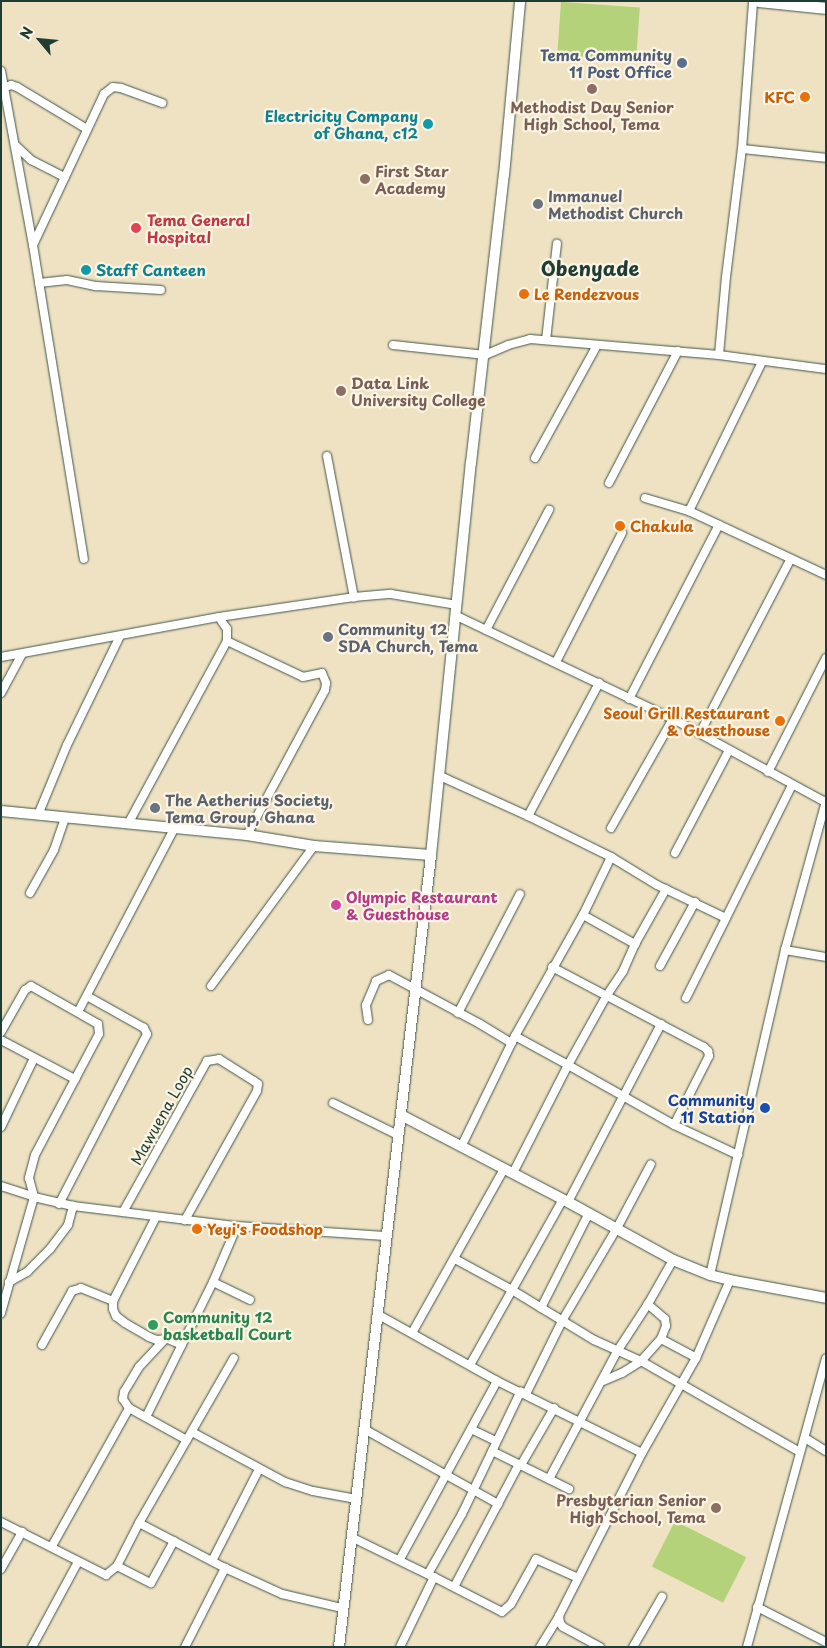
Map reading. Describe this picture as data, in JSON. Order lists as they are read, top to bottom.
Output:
{
  "streets": {
    "street": ["Mawuena Loop"]
  },
  "districts": ["Obenyade"],
  "places": [
    "Tema Community 11 Post Office",
    "Methodist Day Senior High School, Tema",
    "KFC",
    "Electricity Company of Ghana, c12",
    "First Star Academy",
    "Immanuel Methodist Church",
    "Tema General Hospital",
    "Staff Canteen",
    "Le Rendezvous",
    "Data Link University College",
    "Chakula",
    "Community 12 SDA Church, Tema",
    "Seoul Grill Restaurant & Guesthouse",
    "The Aetherius Society, Tema Group, Ghana",
    "Olympic Restaurant & Guesthouse",
    "Community 11 Station",
    "Yeyi's Foodshop",
    "Community 12 basketball Court",
    "Presbyterian Senior High School, Tema"
  ],
  "north": "top left"
}
